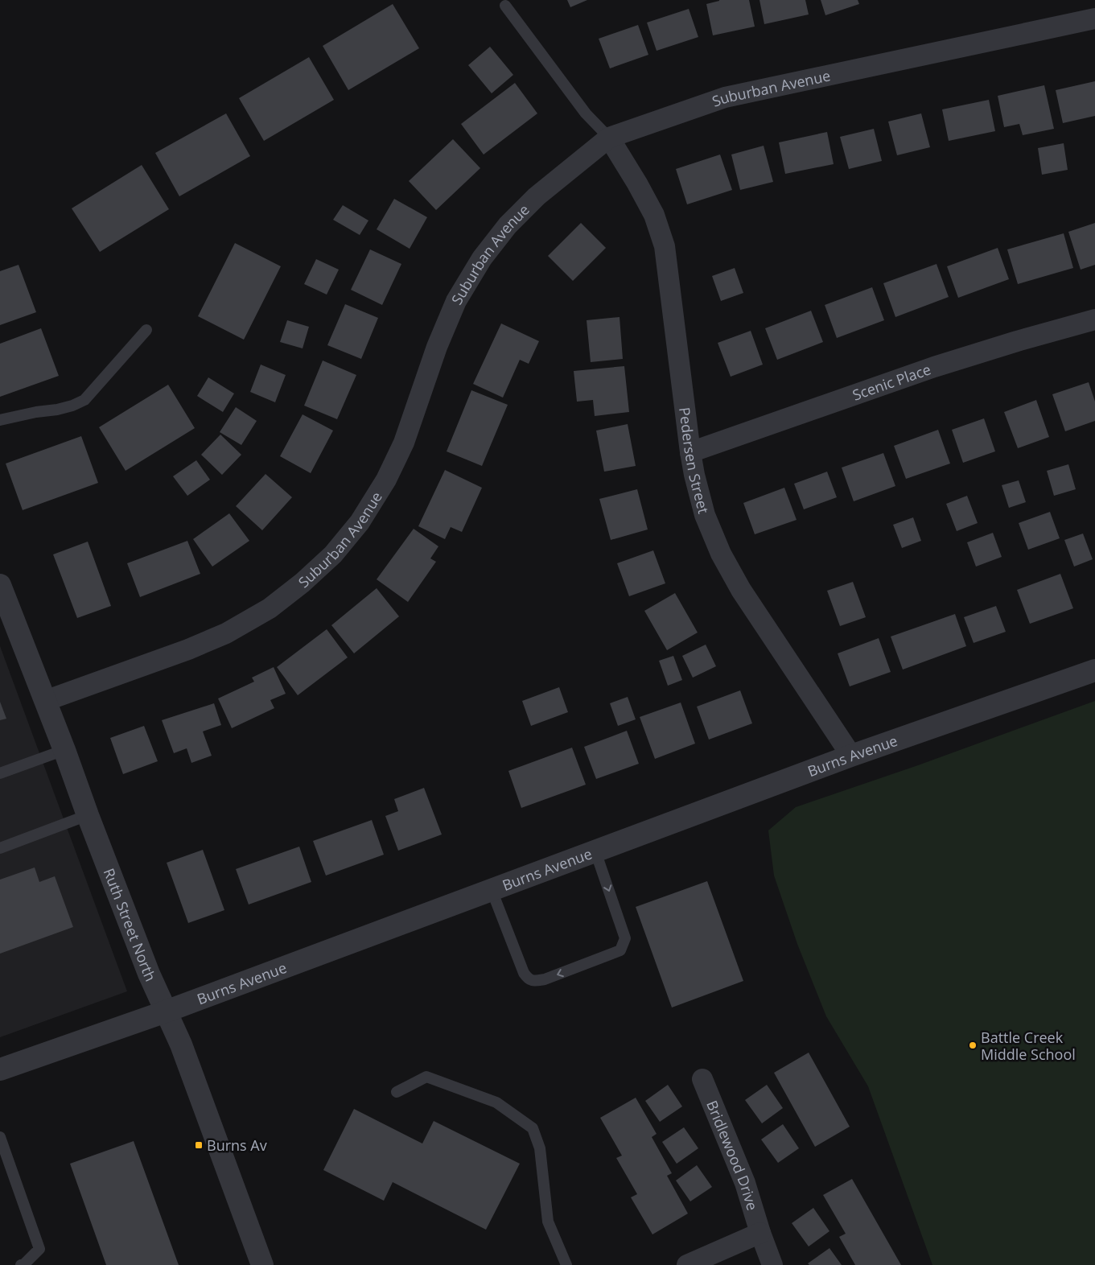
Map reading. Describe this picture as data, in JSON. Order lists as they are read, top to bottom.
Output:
{
  "streets": {
    "street": [
      "Suburban Avenue",
      "Scenic Place",
      "Pedersen Street",
      "Burns Avenue",
      "Ruth Street North",
      "Bridlewood Drive"
    ]
  },
  "crossings": [
    ["Suburban Avenue", "Pedersen Street"],
    ["Suburban Avenue", "Ruth Street North"],
    ["Scenic Place", "Pedersen Street"],
    ["Pedersen Street", "Burns Avenue"],
    ["Burns Avenue", "Ruth Street North"]
  ],
  "places": {
    "other": ["Battle Creek Middle School"],
    "transit": ["Burns Av"]
  }
}
